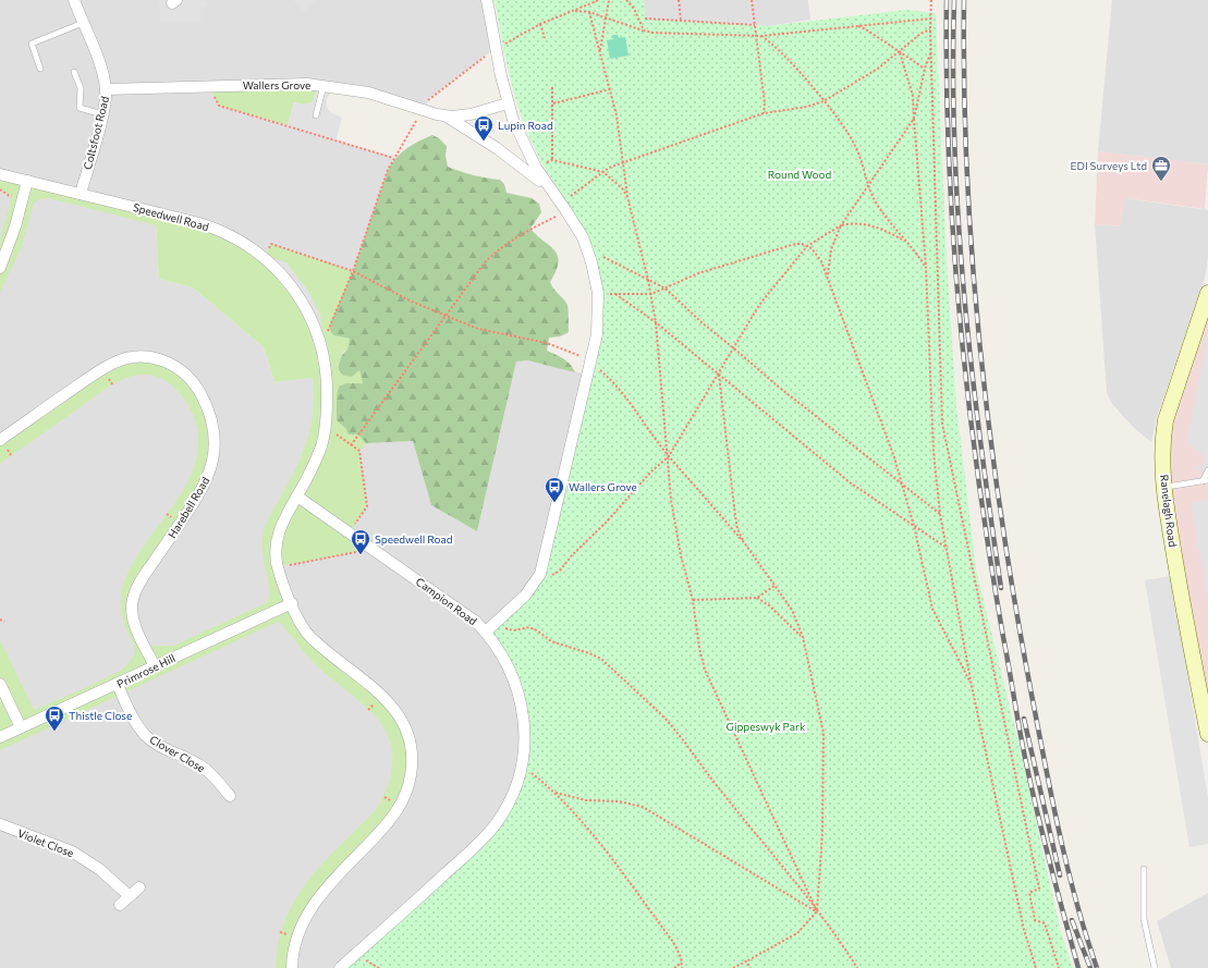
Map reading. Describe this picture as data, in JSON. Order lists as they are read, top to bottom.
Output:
{
  "streets": {
    "main road": ["Ranelagh Road"],
    "street": [
      "Wallers Grove",
      "Coltsfoot Road",
      "Speedwell Road",
      "Harebell Road",
      "Campion Road",
      "Primrose Hill",
      "Clover Close",
      "Violet Close"
    ]
  },
  "crossings": [
    ["Wallers Grove", "Coltsfoot Road"],
    ["Wallers Grove", "Campion Road"],
    ["Coltsfoot Road", "Speedwell Road"],
    ["Speedwell Road", "Campion Road"],
    ["Speedwell Road", "Primrose Hill"],
    ["Harebell Road", "Primrose Hill"],
    ["Primrose Hill", "Clover Close"]
  ],
  "parks": ["Round Wood", "Gippeswyk Park"],
  "places": {
    "bus stop": [
      "Lupin Road",
      "Wallers Grove",
      "Speedwell Road",
      "Thistle Close"
    ],
    "office": ["EDI Surveys Ltd"]
  }
}
